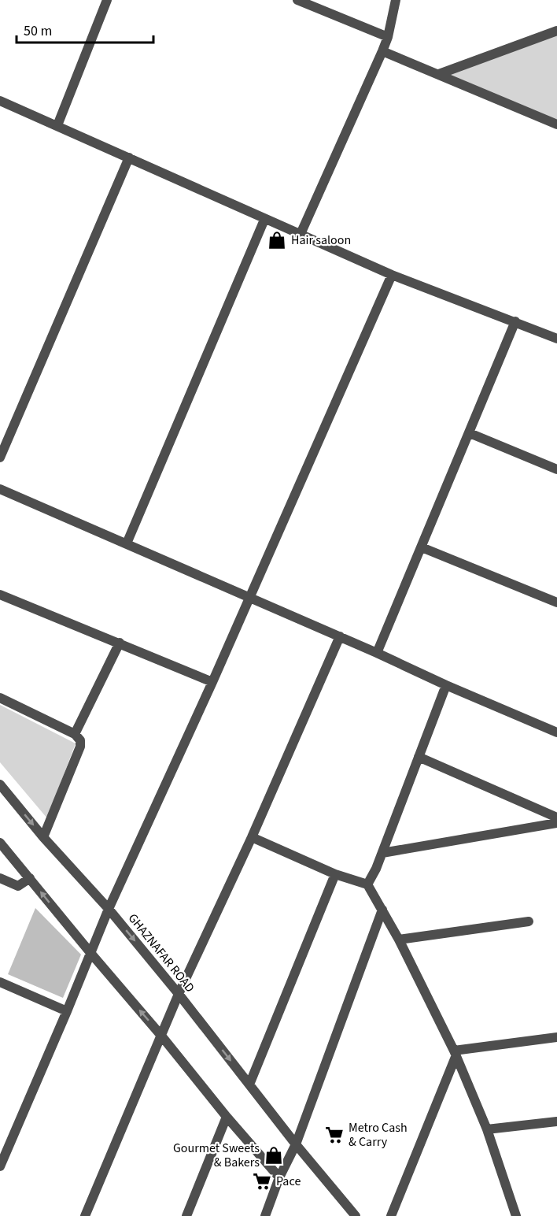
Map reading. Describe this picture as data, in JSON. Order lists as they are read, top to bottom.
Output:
{
  "streets": {
    "street": ["GHAZNAFAR ROAD"]
  },
  "places": {
    "shop": ["Hair saloon", "Gourmet Sweets & Bakers"],
    "supermarket": ["Metro Cash & Carry", "Pace"]
  },
  "scale_bar": "50 m"
}
